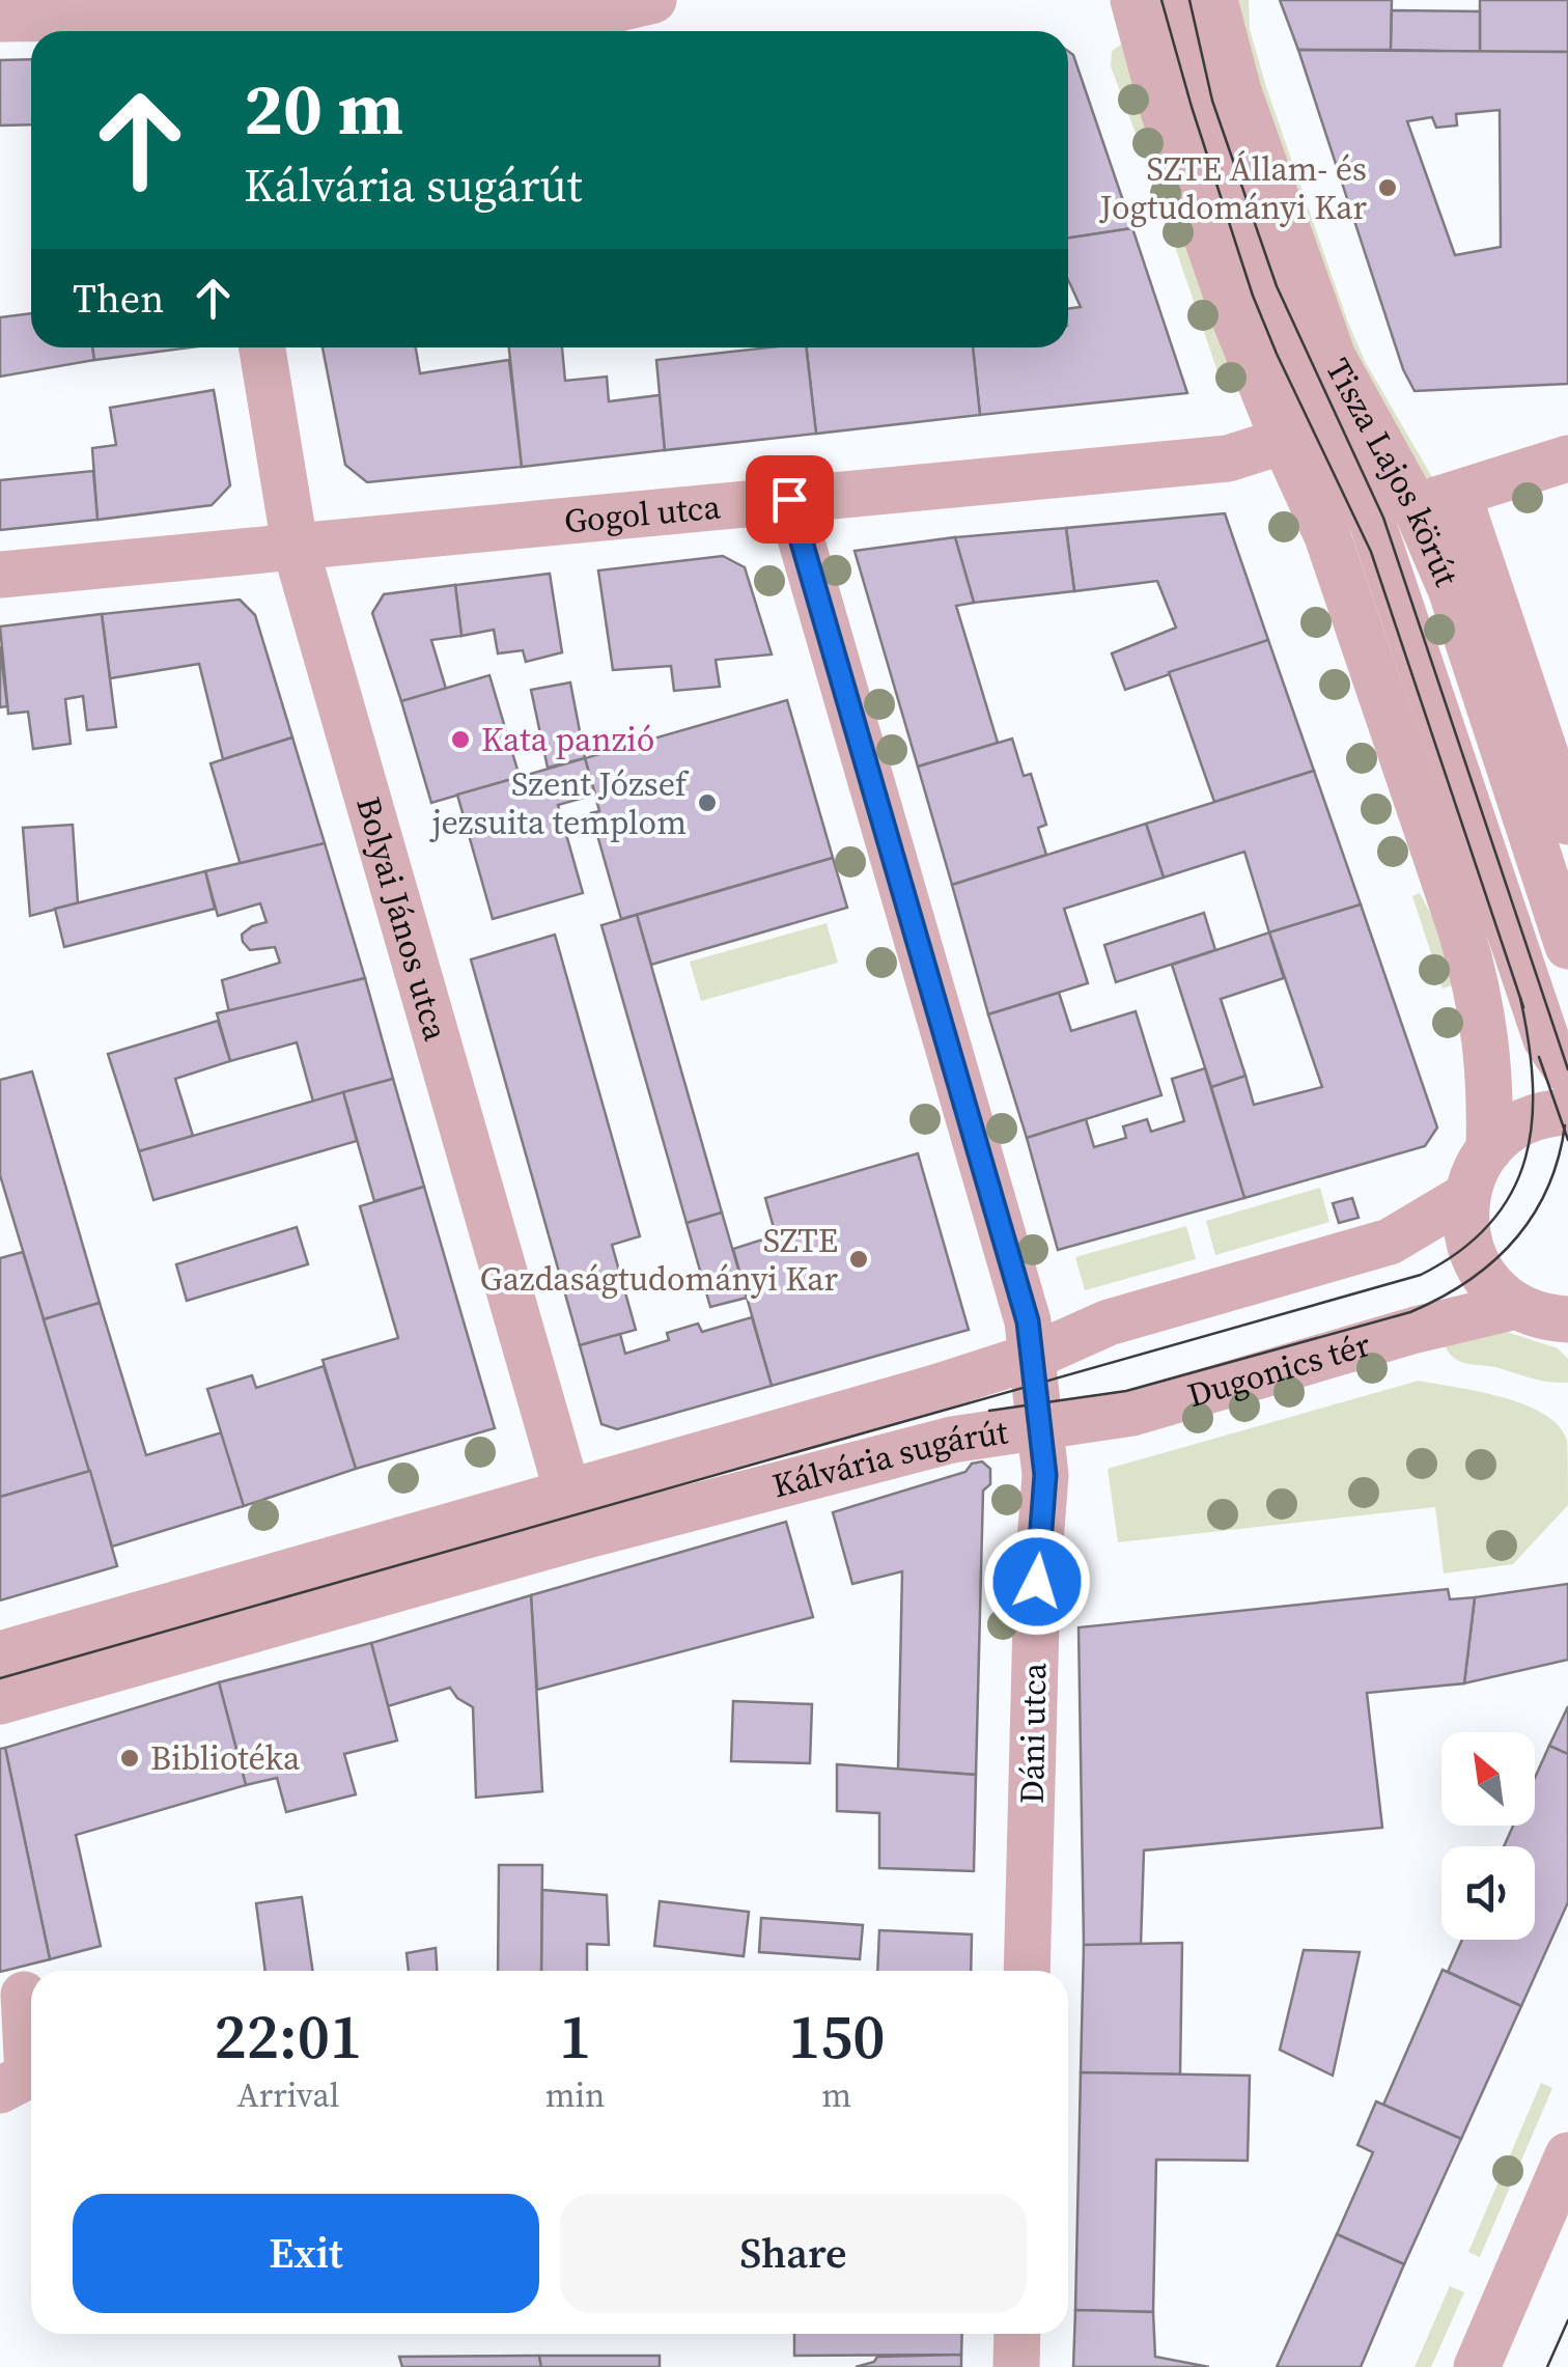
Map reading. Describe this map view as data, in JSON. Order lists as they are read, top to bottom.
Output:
{
  "streets": {
    "street": [
      "Tisza Lajos körút",
      "Gogol utca",
      "Bolyai János utca",
      "Dugonics tér",
      "Kálvária sugárút",
      "Dáni utca"
    ]
  },
  "crossings": [
    ["Tisza Lajos körút", "Gogol utca"],
    ["Gogol utca", "Bolyai János utca"],
    ["Bolyai János utca", "Kálvária sugárút"],
    ["Dugonics tér", "Kálvária sugárút"],
    ["Dugonics tér", "Dáni utca"],
    ["Kálvária sugárút", "Dáni utca"]
  ],
  "places": [
    "SZTE Állam- és Jogtudományi Kar",
    "Kata panzió",
    "Szent József jezsuita templom",
    "SZTE Gazdaságtudományi Kar",
    "Bibliotéka"
  ],
  "north": "top left",
  "page": {
    "turn": ["20 m", "Kálvária sugárút"],
    "then": "Then",
    "eta": [
      "22:01",
      "Arrival",
      "1",
      "min",
      "150",
      "m"
    ],
    "buttons": ["Exit", "Share"]
  }
}
